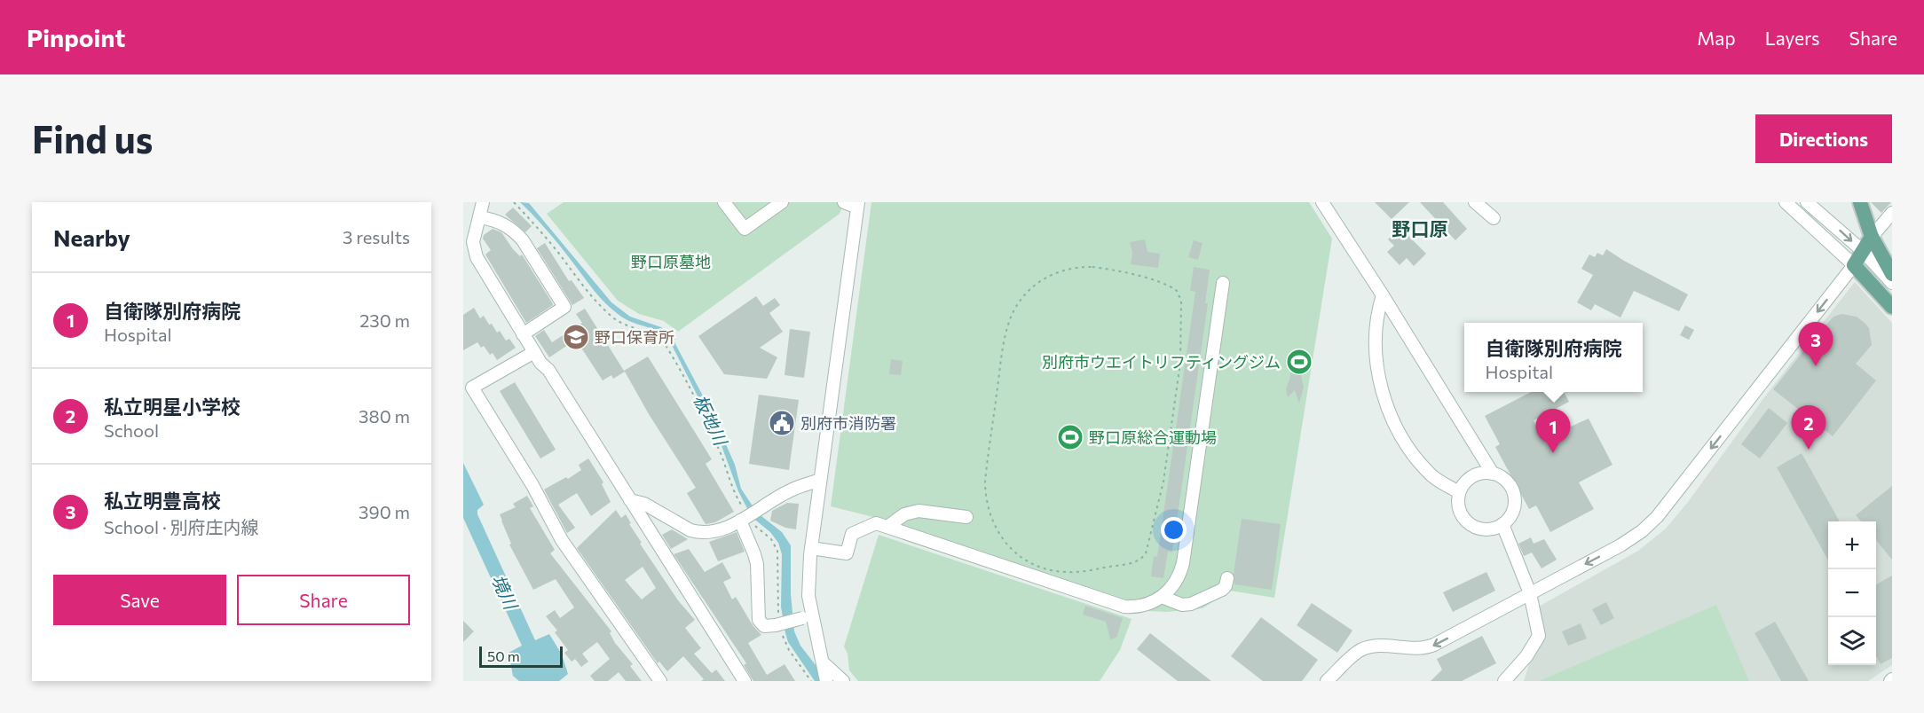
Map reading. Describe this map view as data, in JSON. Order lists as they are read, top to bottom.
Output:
{
  "districts": ["野口原"],
  "water": ["板地川", "境川"],
  "parks": ["野口原墓地"],
  "places": {
    "school or university": ["野口保育所"],
    "sports": ["別府市ウエイトリフティングジム", "野口原総合運動場"],
    "public building": ["別府市消防署"]
  },
  "scale_bar": "50 m",
  "page": {
    "header": "Pinpoint",
    "nav": ["Map", "Layers", "Share"],
    "buttons": [
      "Directions",
      ["Save", "Share"]
    ],
    "title": "Find us",
    "heading": ["Nearby", "3 results"],
    "list": [
      {
        "mark": "1",
        "name": "自衛隊別府病院",
        "note": "Hospital",
        "value": "230 m"
      },
      {
        "mark": "2",
        "name": "私立明星小学校",
        "note": "School",
        "value": "380 m"
      },
      {
        "mark": "3",
        "name": "私立明豊高校",
        "note": "School · 別府庄内線",
        "value": "390 m"
      }
    ],
    "pins": ["3", "2", "1"],
    "popup": ["自衛隊別府病院", "Hospital"],
    "map_buttons": ["+", "−"],
    "scale": "50 m"
  }
}
